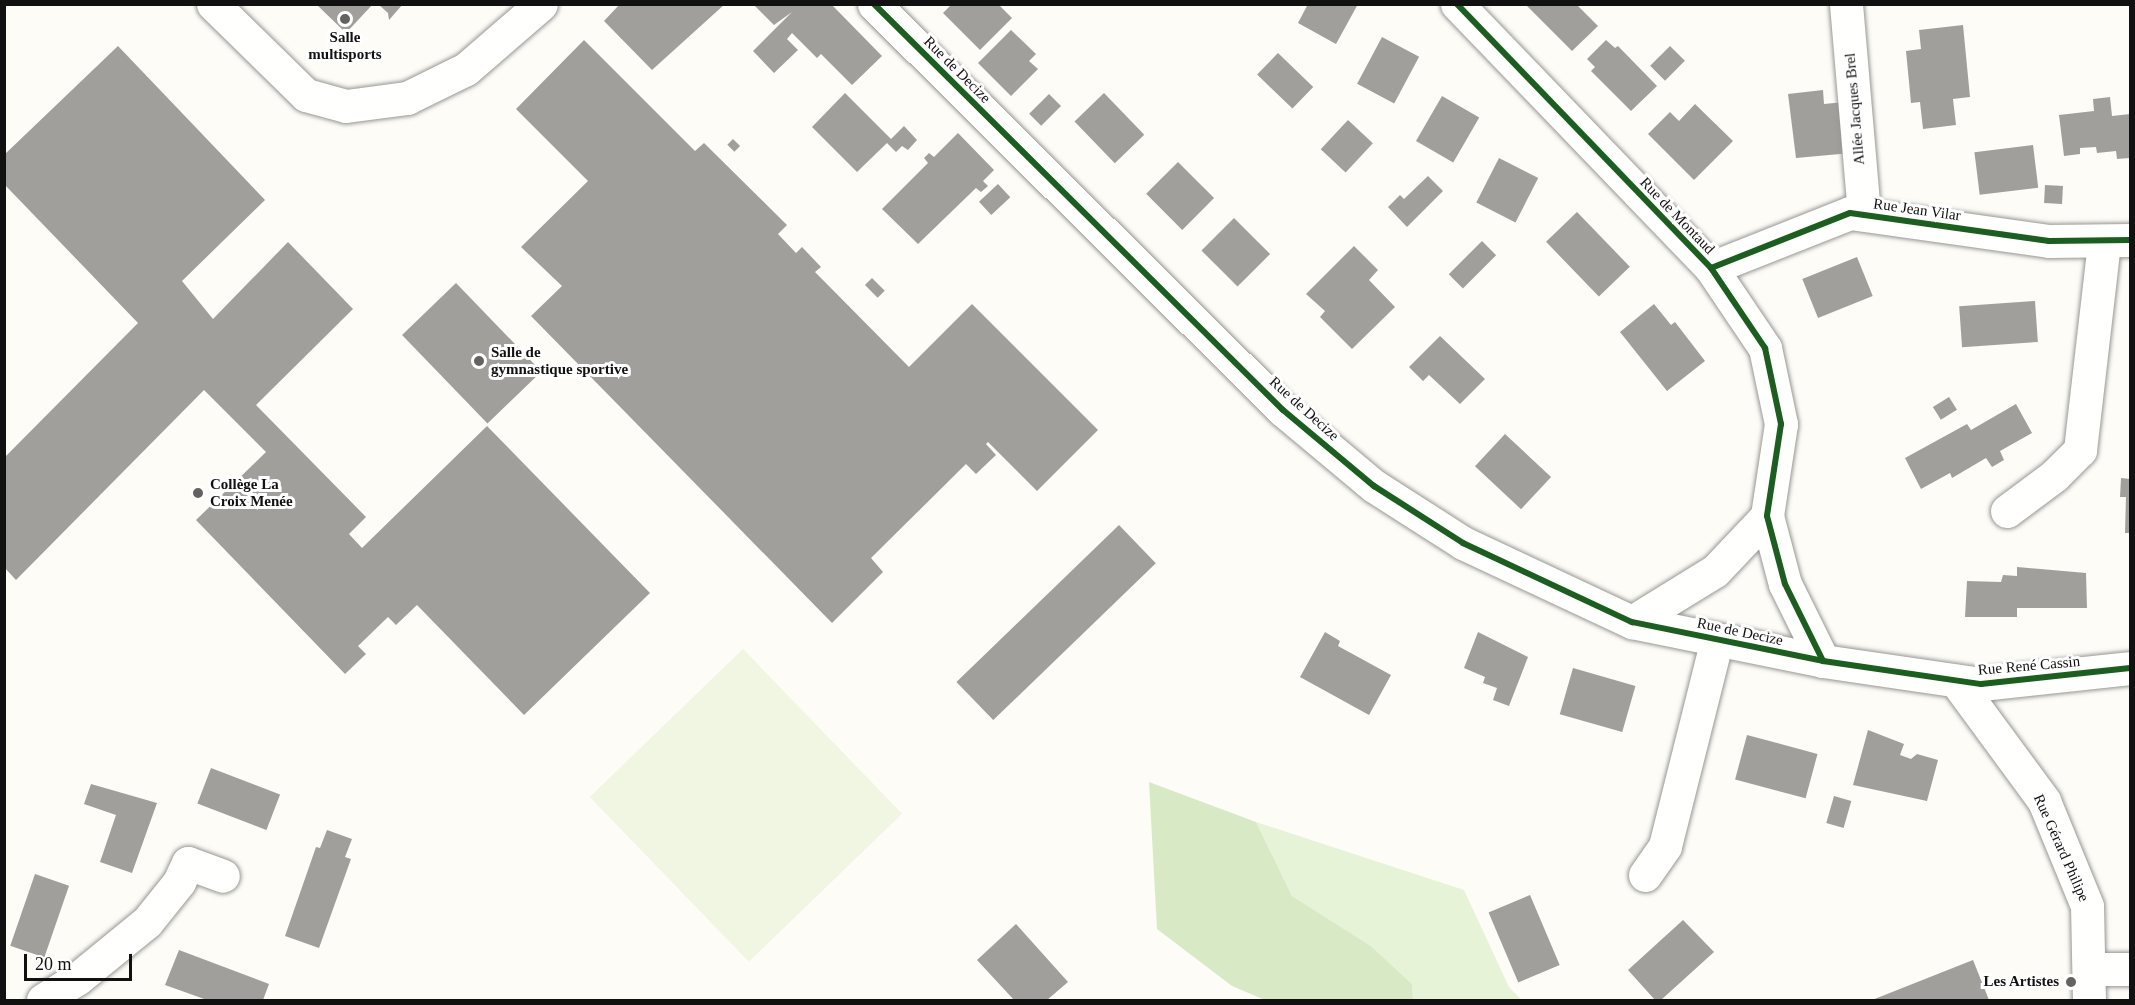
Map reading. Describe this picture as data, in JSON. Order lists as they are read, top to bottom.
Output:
{
  "streets": {
    "street": [
      "Rue de Decize",
      "Allée Jacques Brel",
      "Rue Jean Vilar",
      "Rue de Montaud",
      "Rue René Cassin",
      "Rue Gérard Philipe"
    ]
  },
  "crossings": [
    ["Rue de Decize", "Rue de Montaud"],
    ["Rue de Decize", "Rue René Cassin"],
    ["Allée Jacques Brel", "Rue Jean Vilar"],
    ["Rue Jean Vilar", "Rue de Montaud"],
    ["Rue de Montaud", "Rue René Cassin"],
    ["Rue René Cassin", "Rue Gérard Philipe"]
  ],
  "places": [
    "Salle multisports",
    "Salle de gymnastique sportive",
    "Collège La Croix Menée",
    "Les Artistes"
  ],
  "scale_bar": "20 m"
}
